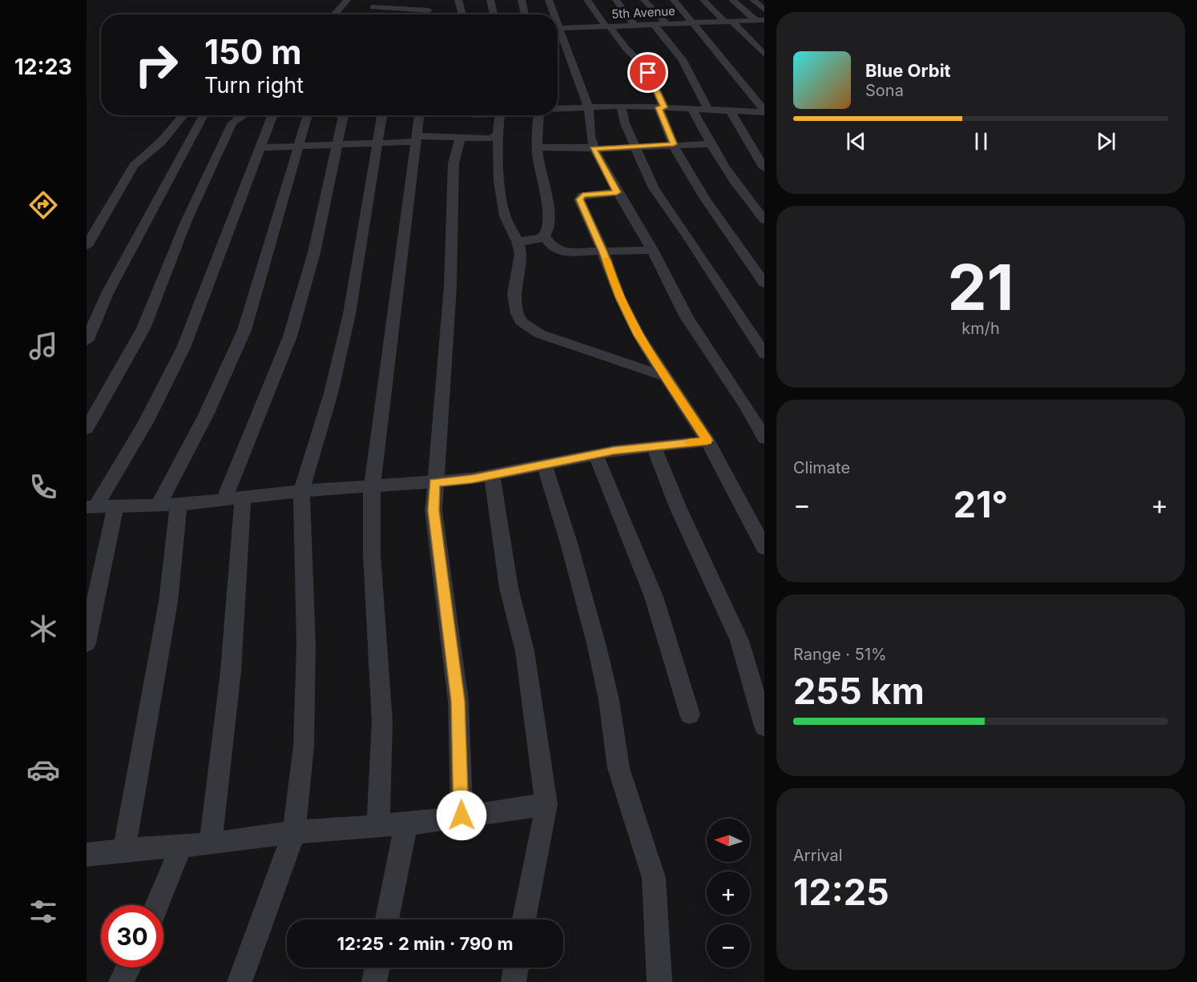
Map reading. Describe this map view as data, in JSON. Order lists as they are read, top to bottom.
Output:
{
  "streets": {
    "street": ["5th Avenue"]
  },
  "north": "left",
  "page": {
    "tabs": "12:23",
    "turn": ["150 m", "Turn right"],
    "song": ["Blue Orbit", "Sona"],
    "tile": [
      ["21", "km/h"],
      "Climate",
      ["Range · 51%", "255 km"],
      ["Arrival", "12:25"]
    ],
    "heat": ["−", "21°", "+"],
    "map_buttons": ["+", "−"],
    "limit": "30",
    "trip": "12:25 · 2 min · 790 m"
  }
}
